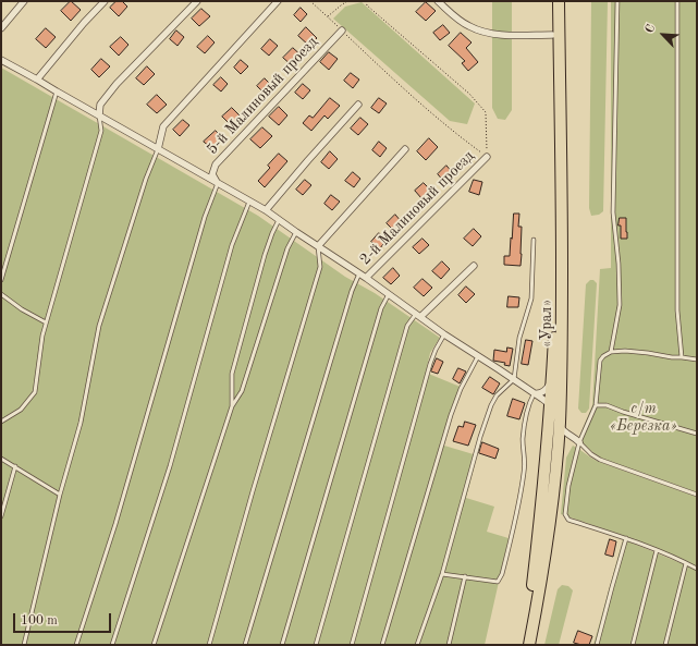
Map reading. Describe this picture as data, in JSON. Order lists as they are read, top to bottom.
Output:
{
  "streets": {
    "highway": ["«Урал»"],
    "street": ["5-й Малиновый проезд", "2-й Малиновый проезд"]
  },
  "parks": ["с/т «Березка»"],
  "scale_bar": "100 m",
  "north": "top left"
}
